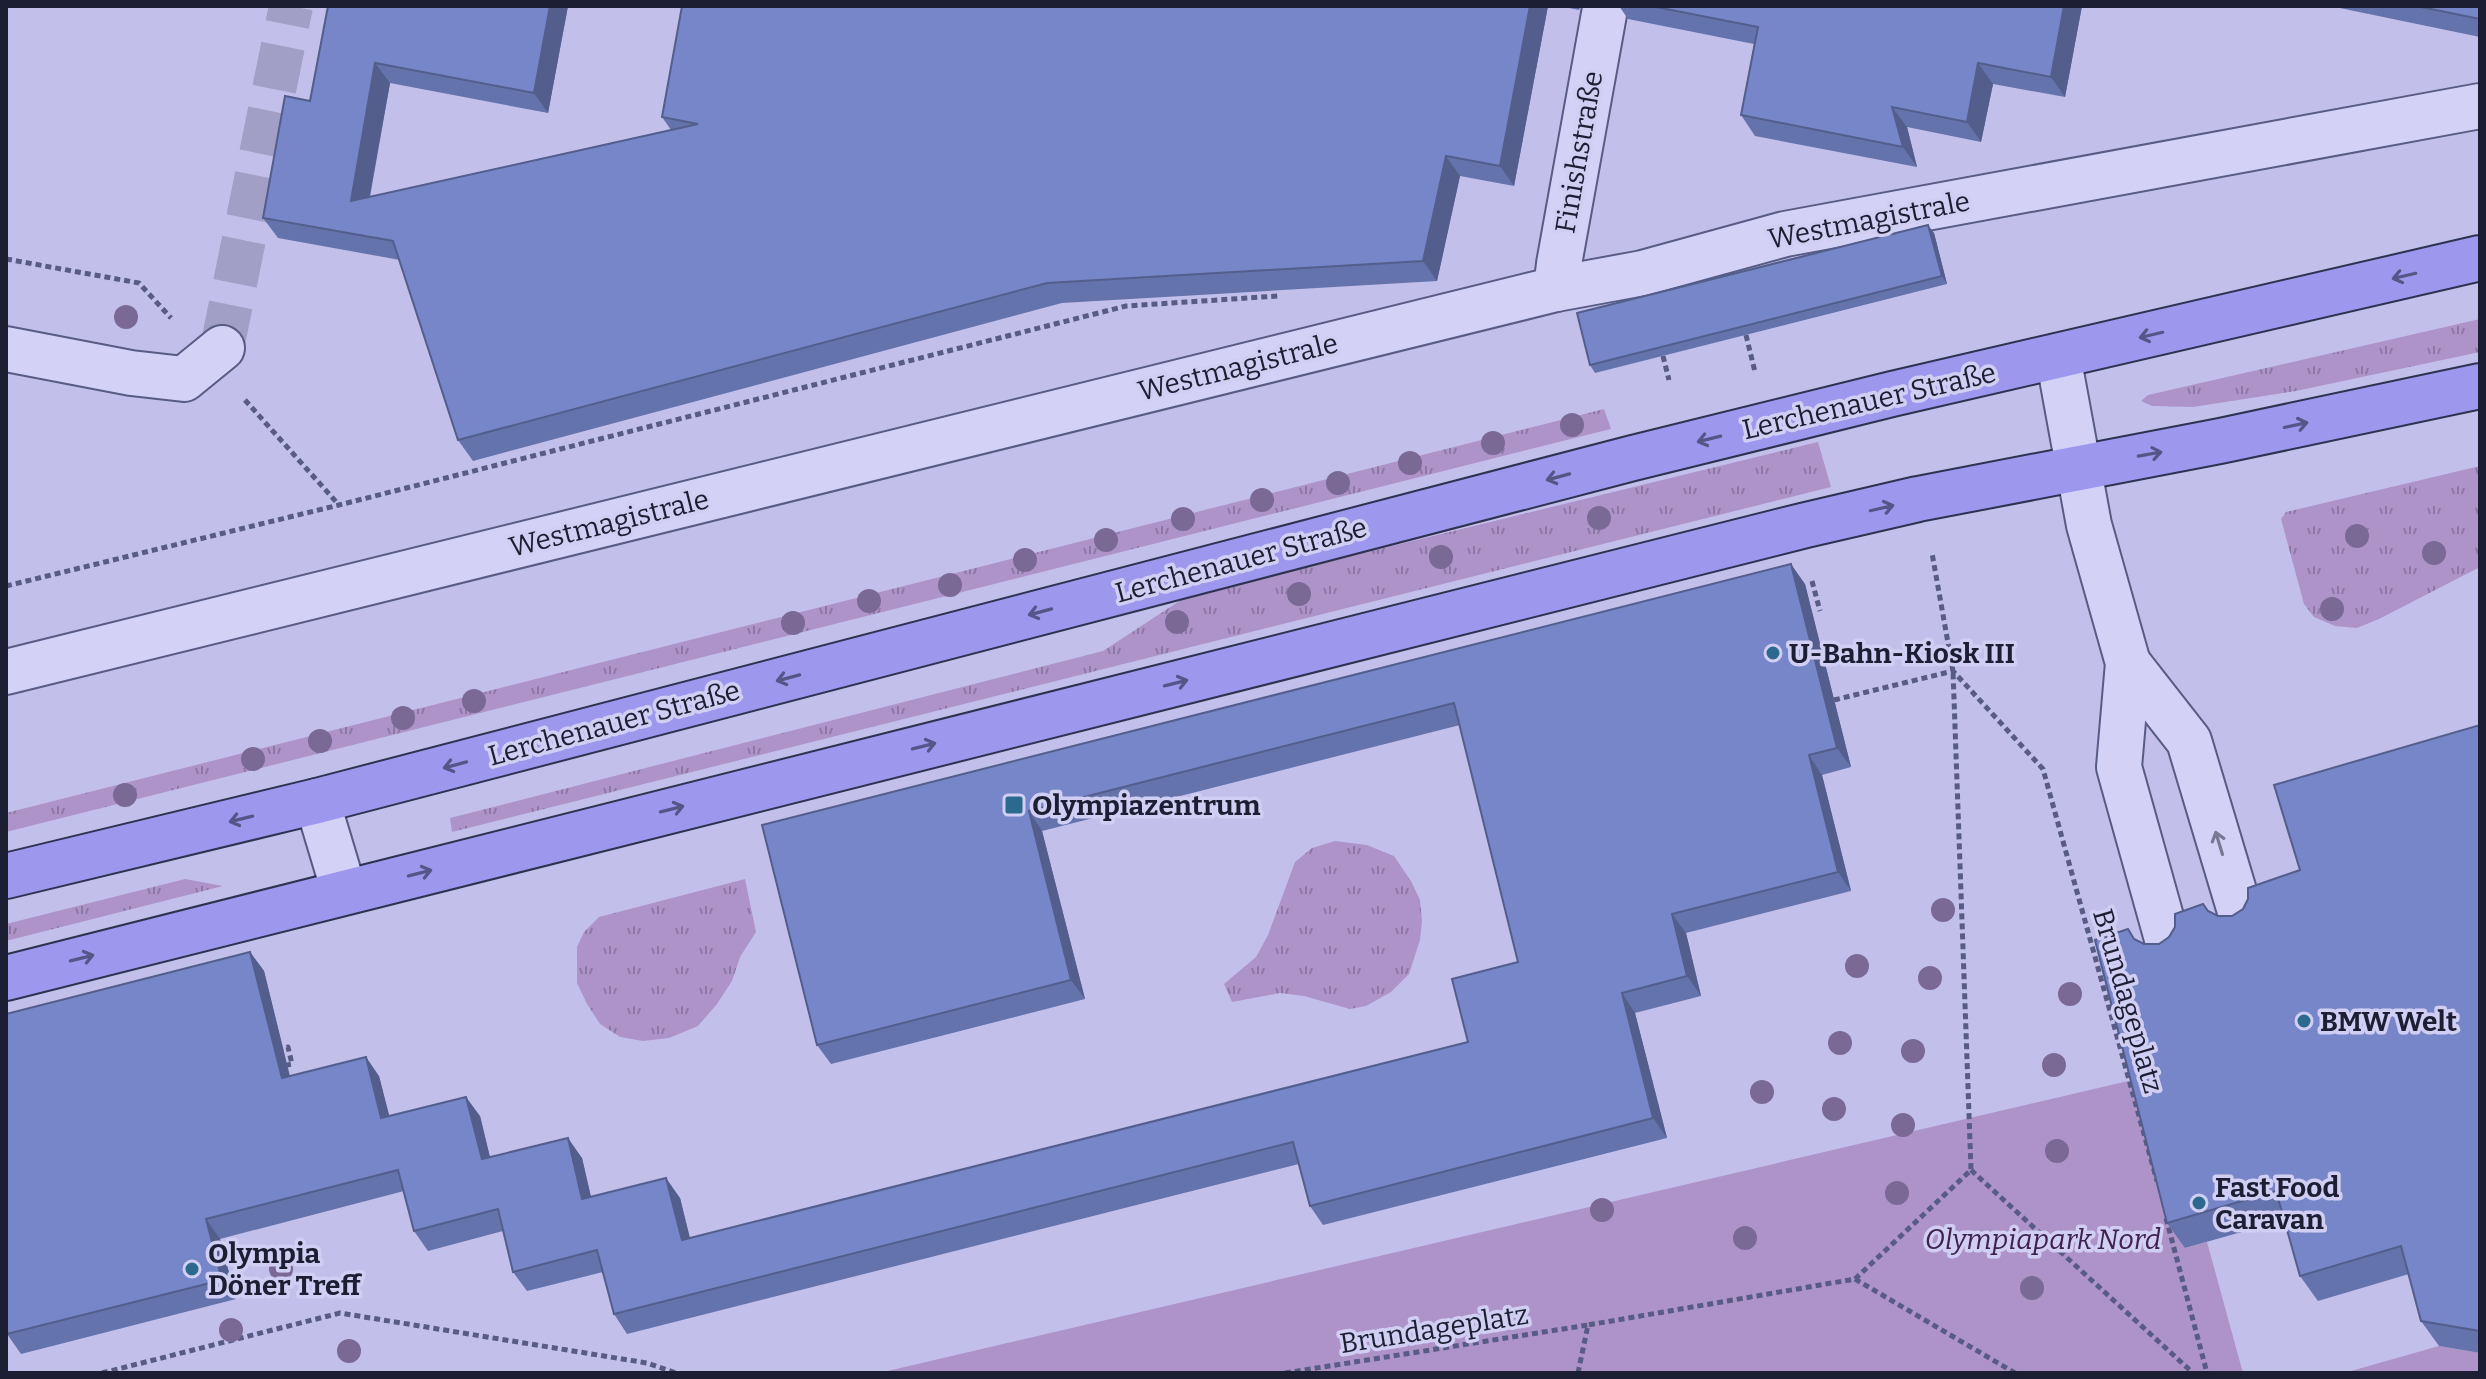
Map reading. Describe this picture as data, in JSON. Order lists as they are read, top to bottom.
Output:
{
  "streets": {
    "main road": ["Lerchenauer Straße"],
    "lane": ["Finishstraße", "Westmagistrale"],
    "path": ["Brundageplatz"]
  },
  "crossings": [
    ["Finishstraße", "Westmagistrale"]
  ],
  "parks": ["Olympiapark Nord"],
  "places": {
    "other": [
      "U-Bahn-Kiosk III",
      "BMW Welt",
      "Fast Food Caravan",
      "Olympia Döner Treff"
    ],
    "transit": ["Olympiazentrum"]
  }
}
